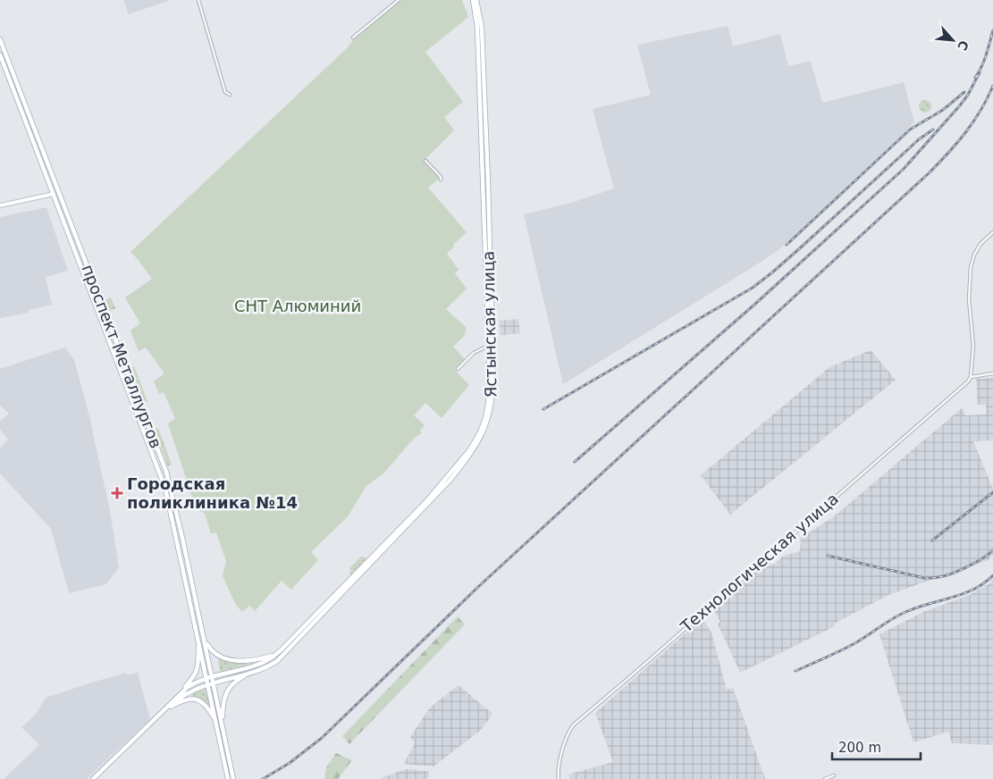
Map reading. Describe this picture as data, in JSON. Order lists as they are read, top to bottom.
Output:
{
  "streets": {
    "main road": ["Ястынская улица", "проспект Металлургов"],
    "street": ["Технологическая улица"]
  },
  "crossings": [
    ["Ястынская улица", "проспект Металлургов"]
  ],
  "parks": ["СНТ Алюминий"],
  "places": {
    "health": ["Городская поликлиника №14"]
  },
  "scale_bar": "200 m",
  "north": "bottom right"
}
